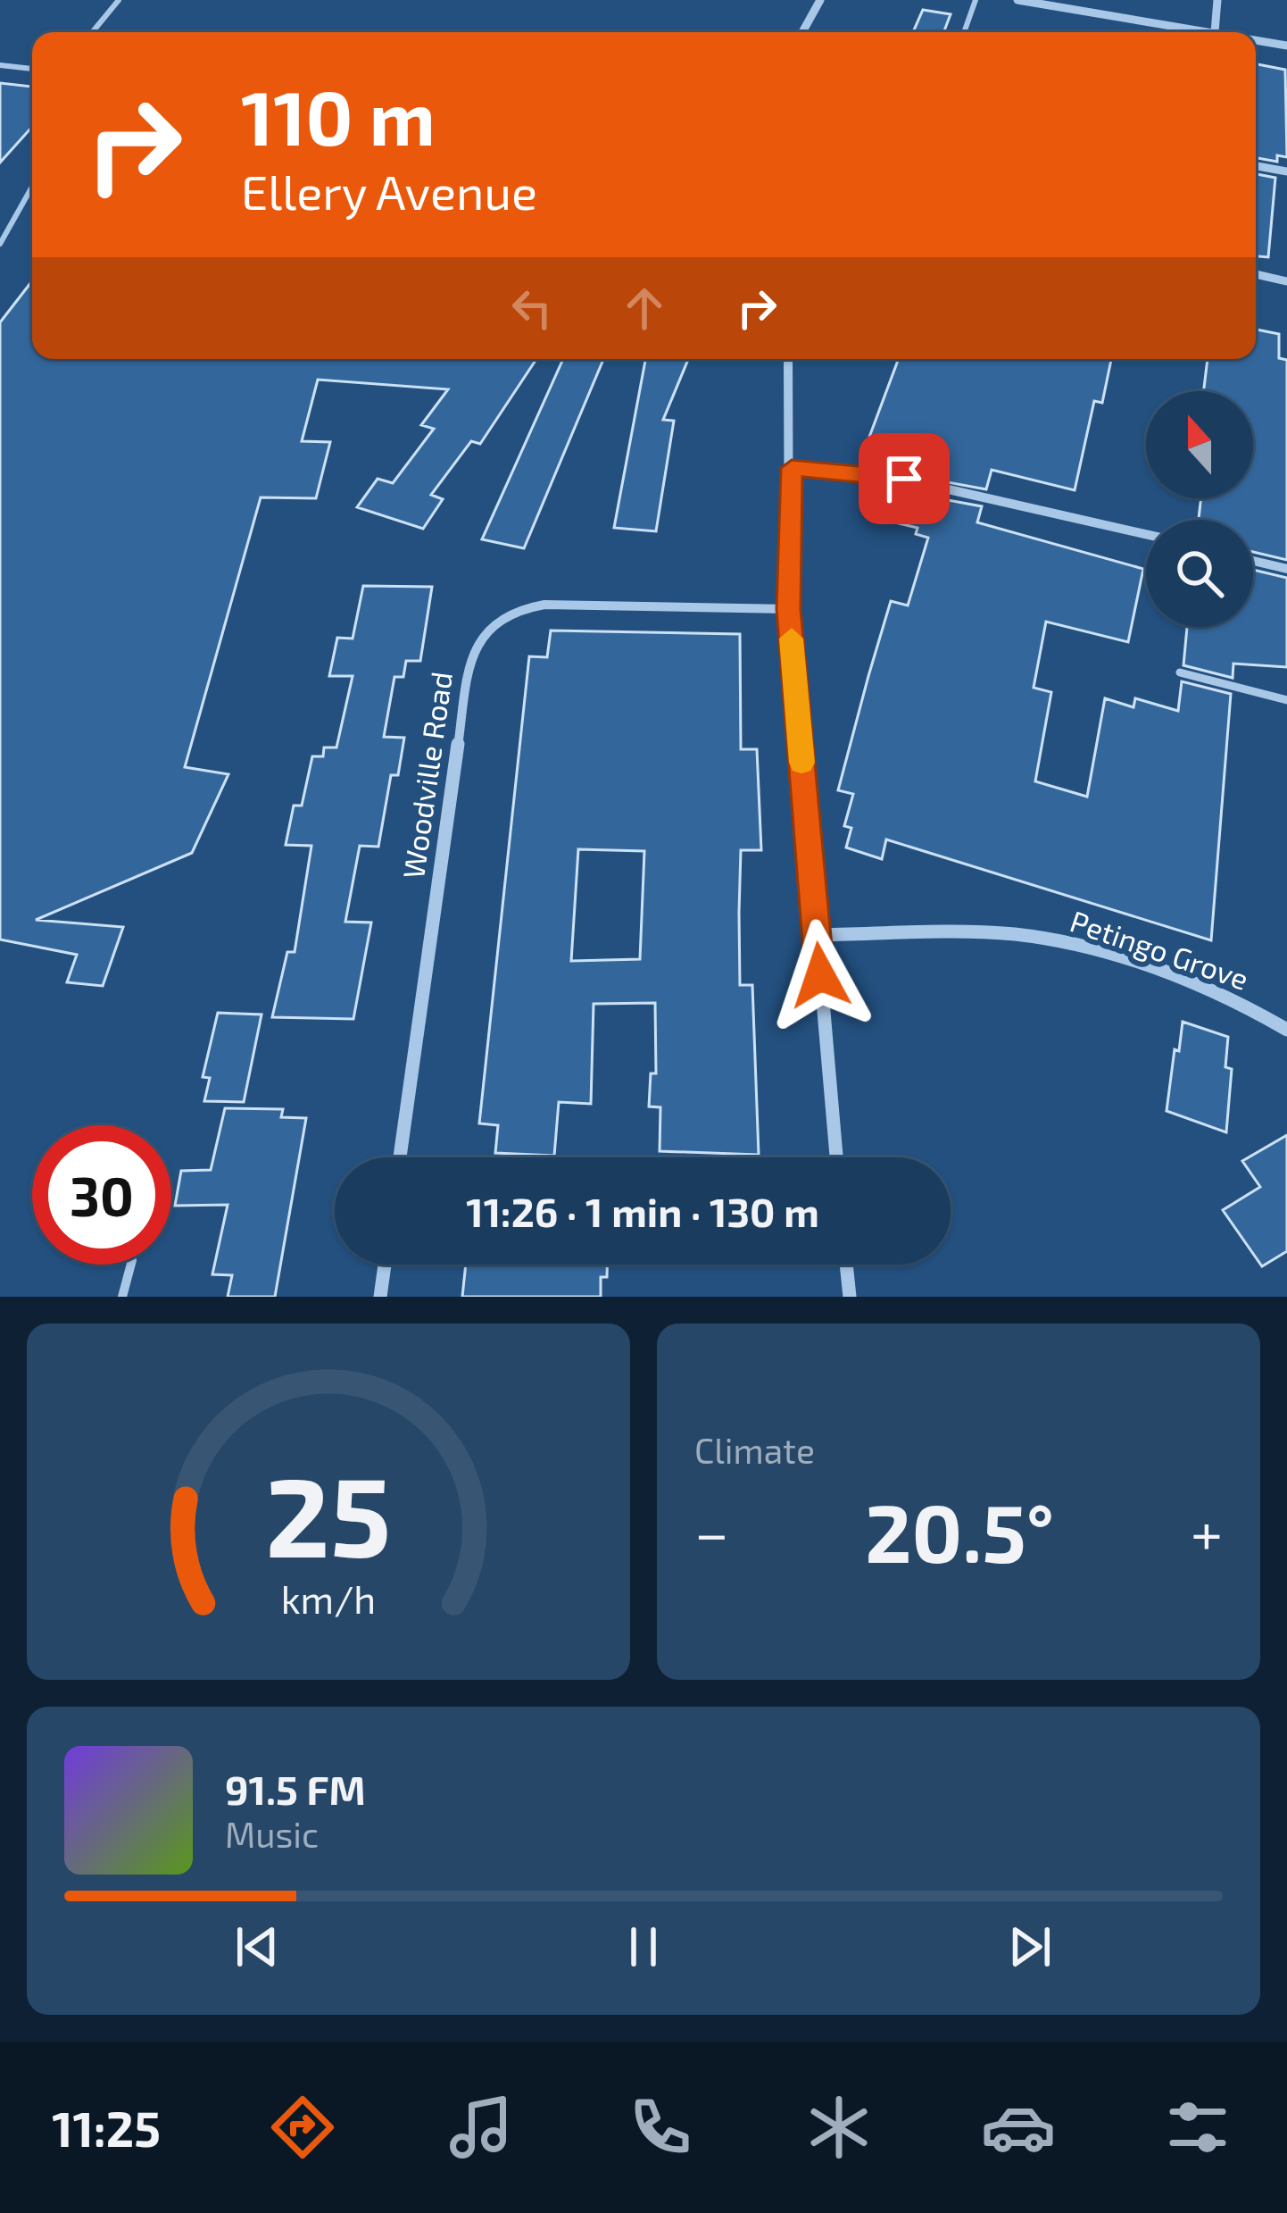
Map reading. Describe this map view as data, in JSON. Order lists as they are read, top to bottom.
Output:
{
  "streets": {
    "street": ["Woodville Road", "Petingo Grove"]
  },
  "north": "top",
  "page": {
    "turn": ["110 m", "Ellery Avenue"],
    "limit": "30",
    "trip": "11:26 · 1 min · 130 m",
    "tile": "Climate",
    "heat": ["−", "20.5°", "+"],
    "song": ["91.5 FM", "Music"],
    "tabs": "11:25",
    "gauge": ["25", "km/h"]
  }
}
